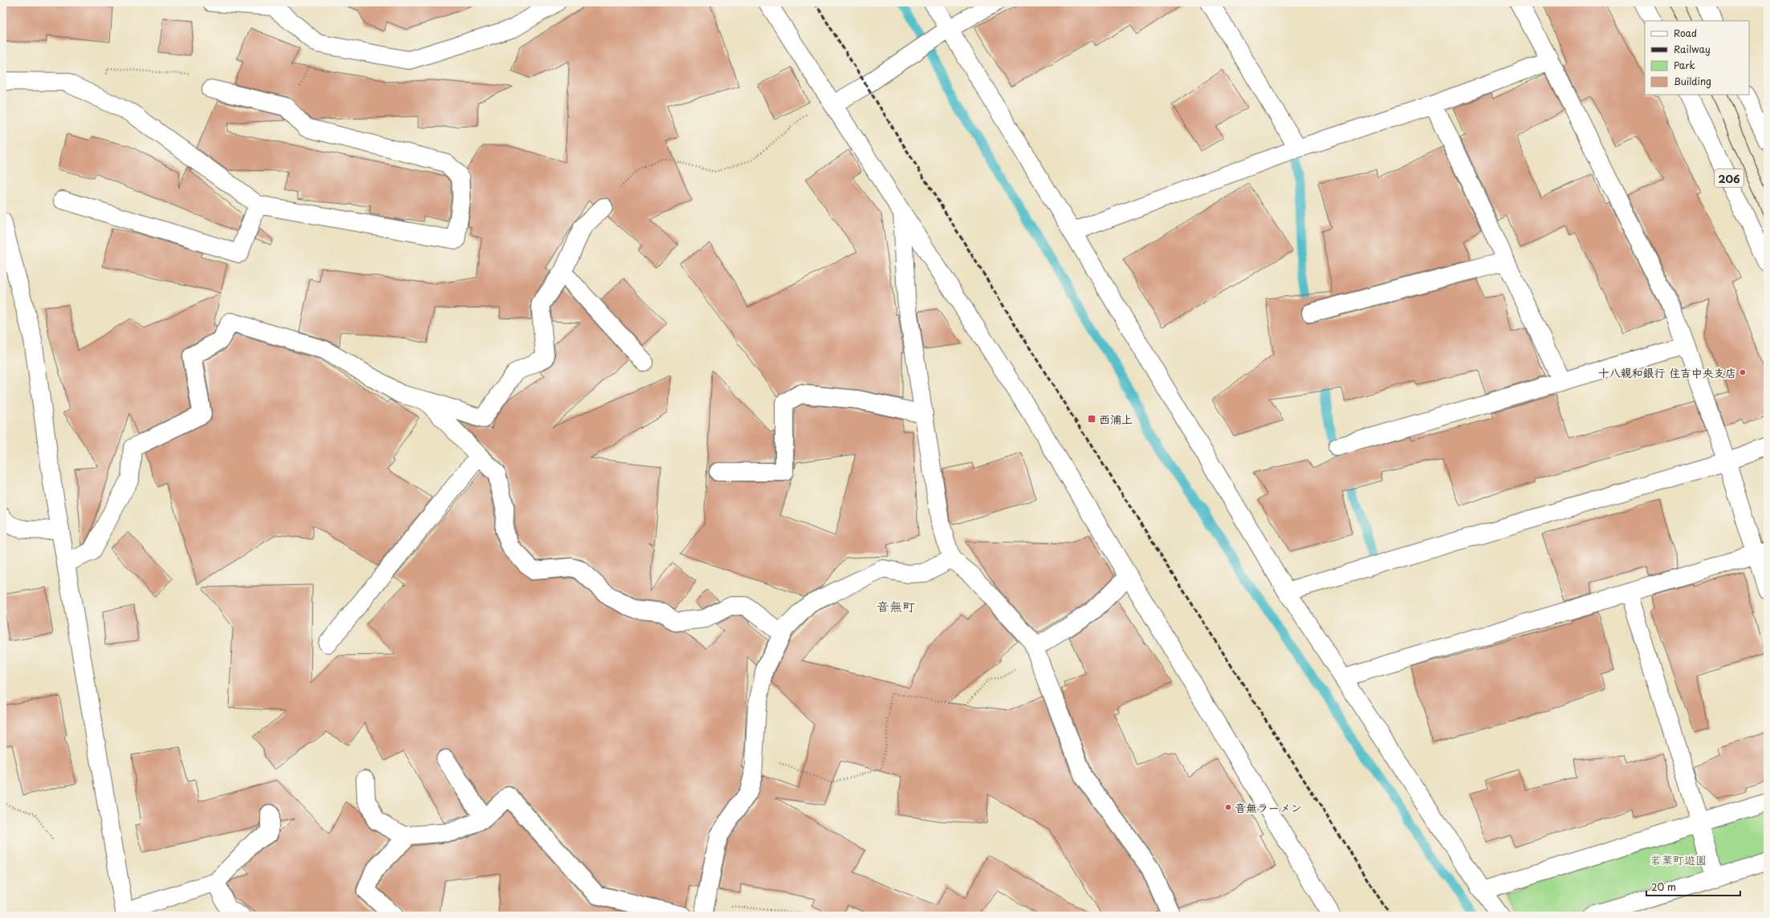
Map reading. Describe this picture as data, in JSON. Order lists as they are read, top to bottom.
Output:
{
  "streets": {
    "main road": ["206"]
  },
  "districts": ["音無町"],
  "parks": ["若葉町遊園"],
  "places": {
    "other": ["十八親和銀行 住吉中央支店", "音無ラーメン"],
    "transit": ["西浦上"]
  },
  "legend": [
    "Road",
    "Railway",
    "Park",
    "Building"
  ],
  "scale_bar": "20 m"
}
